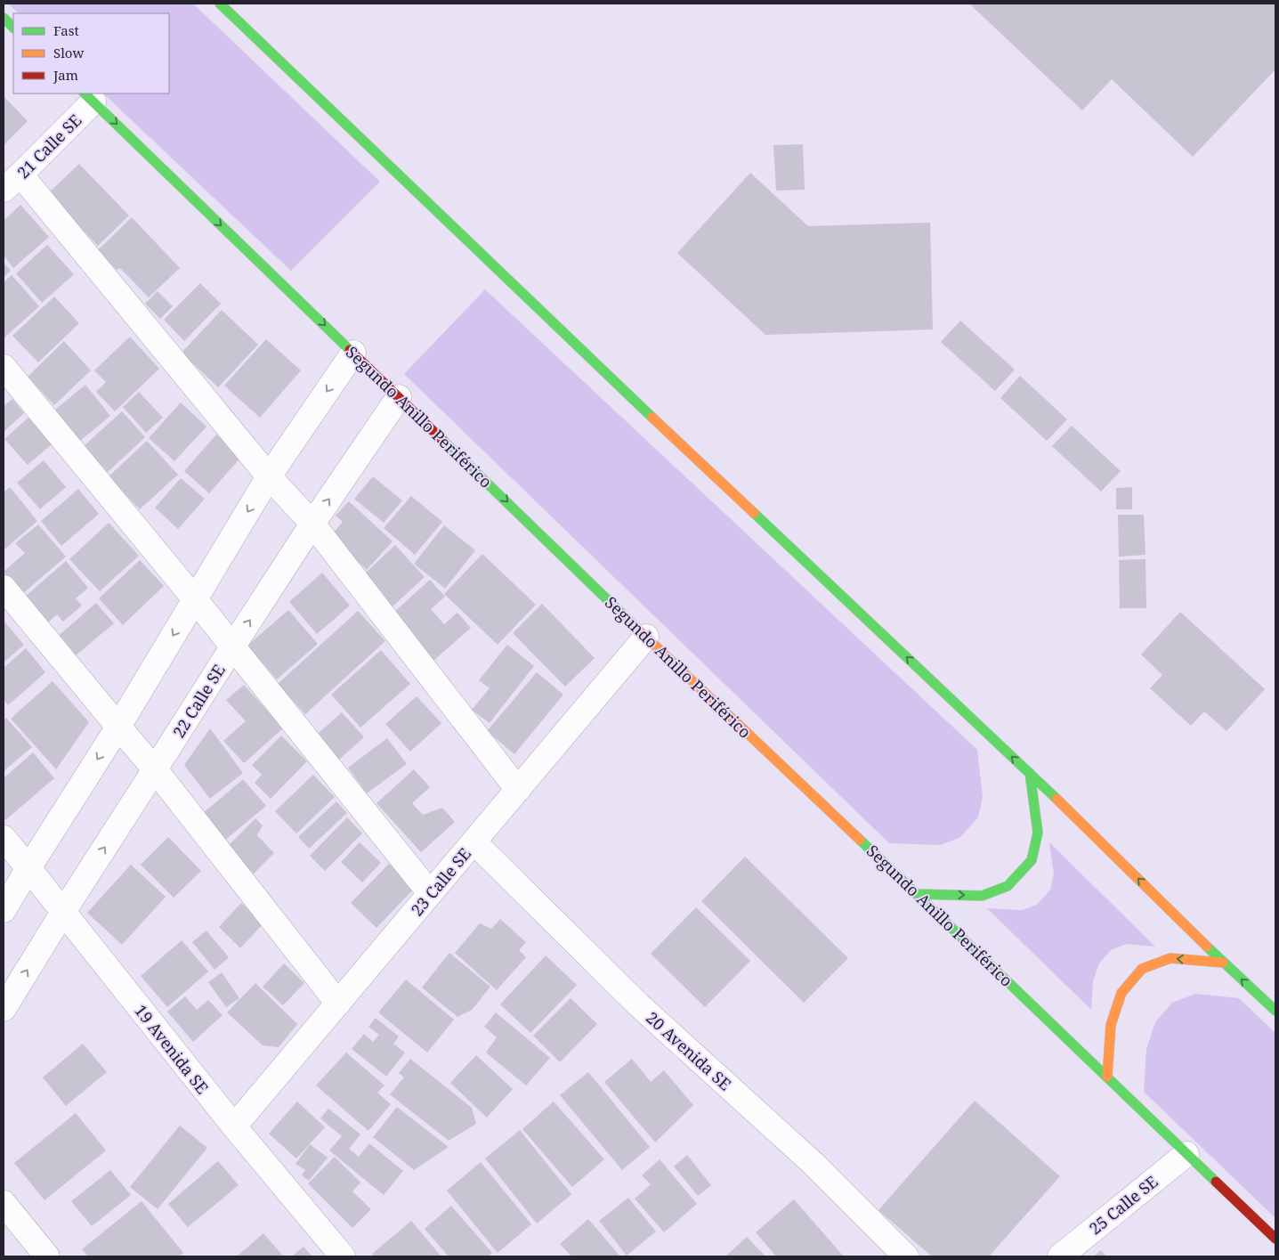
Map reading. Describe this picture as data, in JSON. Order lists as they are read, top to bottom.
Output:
{
  "streets": {
    "main road": ["Segundo Anillo Periférico"],
    "street": [
      "21 Calle SE",
      "22 Calle SE",
      "23 Calle SE",
      "19 Avenida SE",
      "20 Avenida SE",
      "25 Calle SE"
    ]
  },
  "crossings": [
    ["21 Calle SE", "Segundo Anillo Periférico"],
    ["Segundo Anillo Periférico", "22 Calle SE"],
    ["Segundo Anillo Periférico", "23 Calle SE"],
    ["Segundo Anillo Periférico", "25 Calle SE"],
    ["22 Calle SE", "19 Avenida SE"],
    ["23 Calle SE", "19 Avenida SE"],
    ["23 Calle SE", "20 Avenida SE"]
  ],
  "one_way": ["Segundo Anillo Periférico"],
  "legend": ["Fast", "Slow", "Jam"]
}
